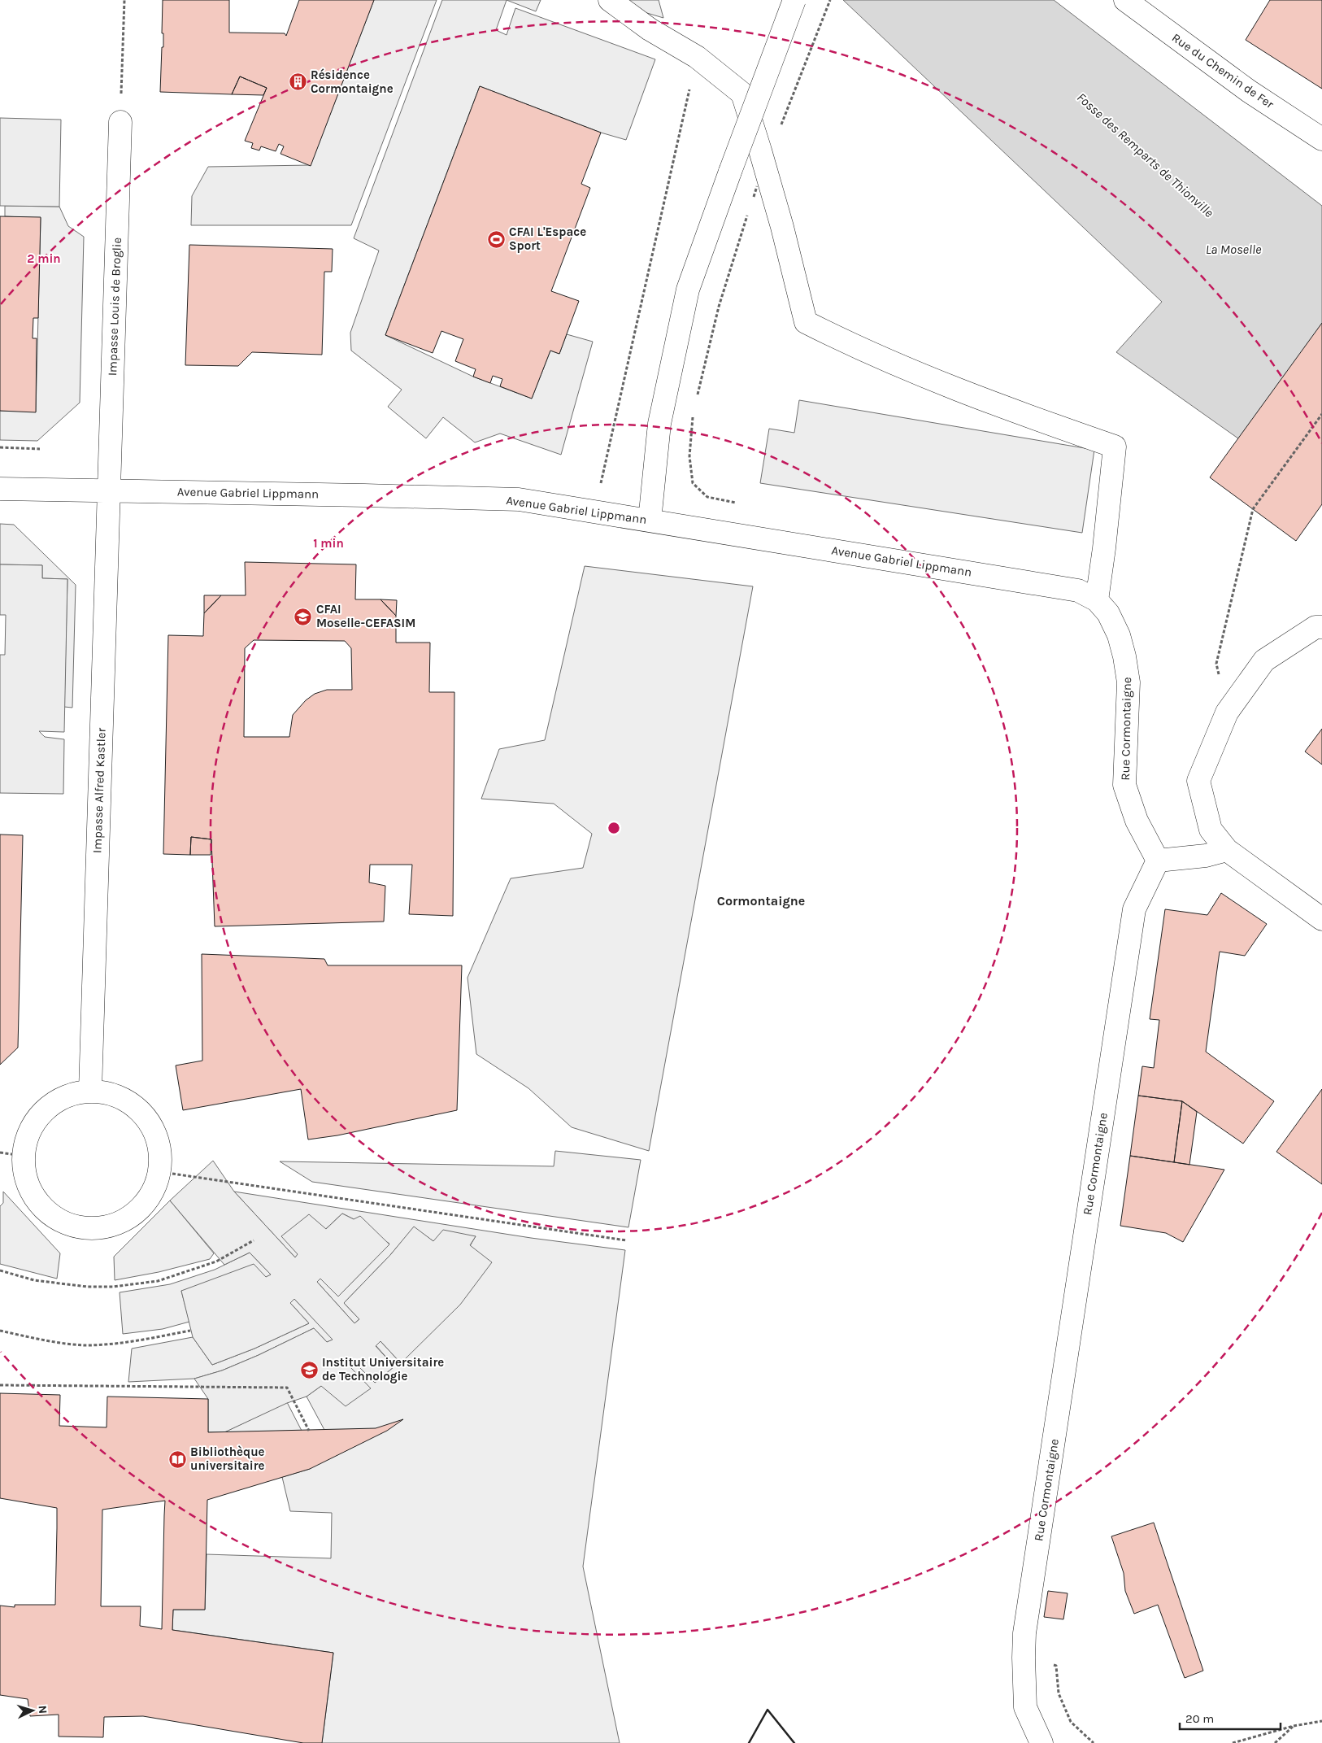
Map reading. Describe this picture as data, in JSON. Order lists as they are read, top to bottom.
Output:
{
  "streets": {
    "street": [
      "Rue du Chemin de Fer",
      "Impasse Louis de Broglie",
      "Avenue Gabriel Lippmann",
      "Rue Cormontaigne",
      "Impasse Alfred Kastler"
    ]
  },
  "crossings": [
    ["Impasse Louis de Broglie", "Avenue Gabriel Lippmann"],
    ["Impasse Louis de Broglie", "Impasse Alfred Kastler"],
    ["Avenue Gabriel Lippmann", "Rue Cormontaigne"],
    ["Avenue Gabriel Lippmann", "Impasse Alfred Kastler"]
  ],
  "districts": ["Cormontaigne"],
  "water": ["Fosse des Remparts de Thionville", "La Moselle"],
  "places": {
    "building": ["Résidence Cormontaigne"],
    "sports": ["CFAI L'Espace Sport"],
    "school or university": ["CFAI Moselle-CEFASIM", "Institut Universitaire de Technologie"],
    "library": ["Bibliothèque universitaire"]
  },
  "scale_bar": "20 m",
  "north": "right",
  "rings": ["2 min", "1 min"]
}
